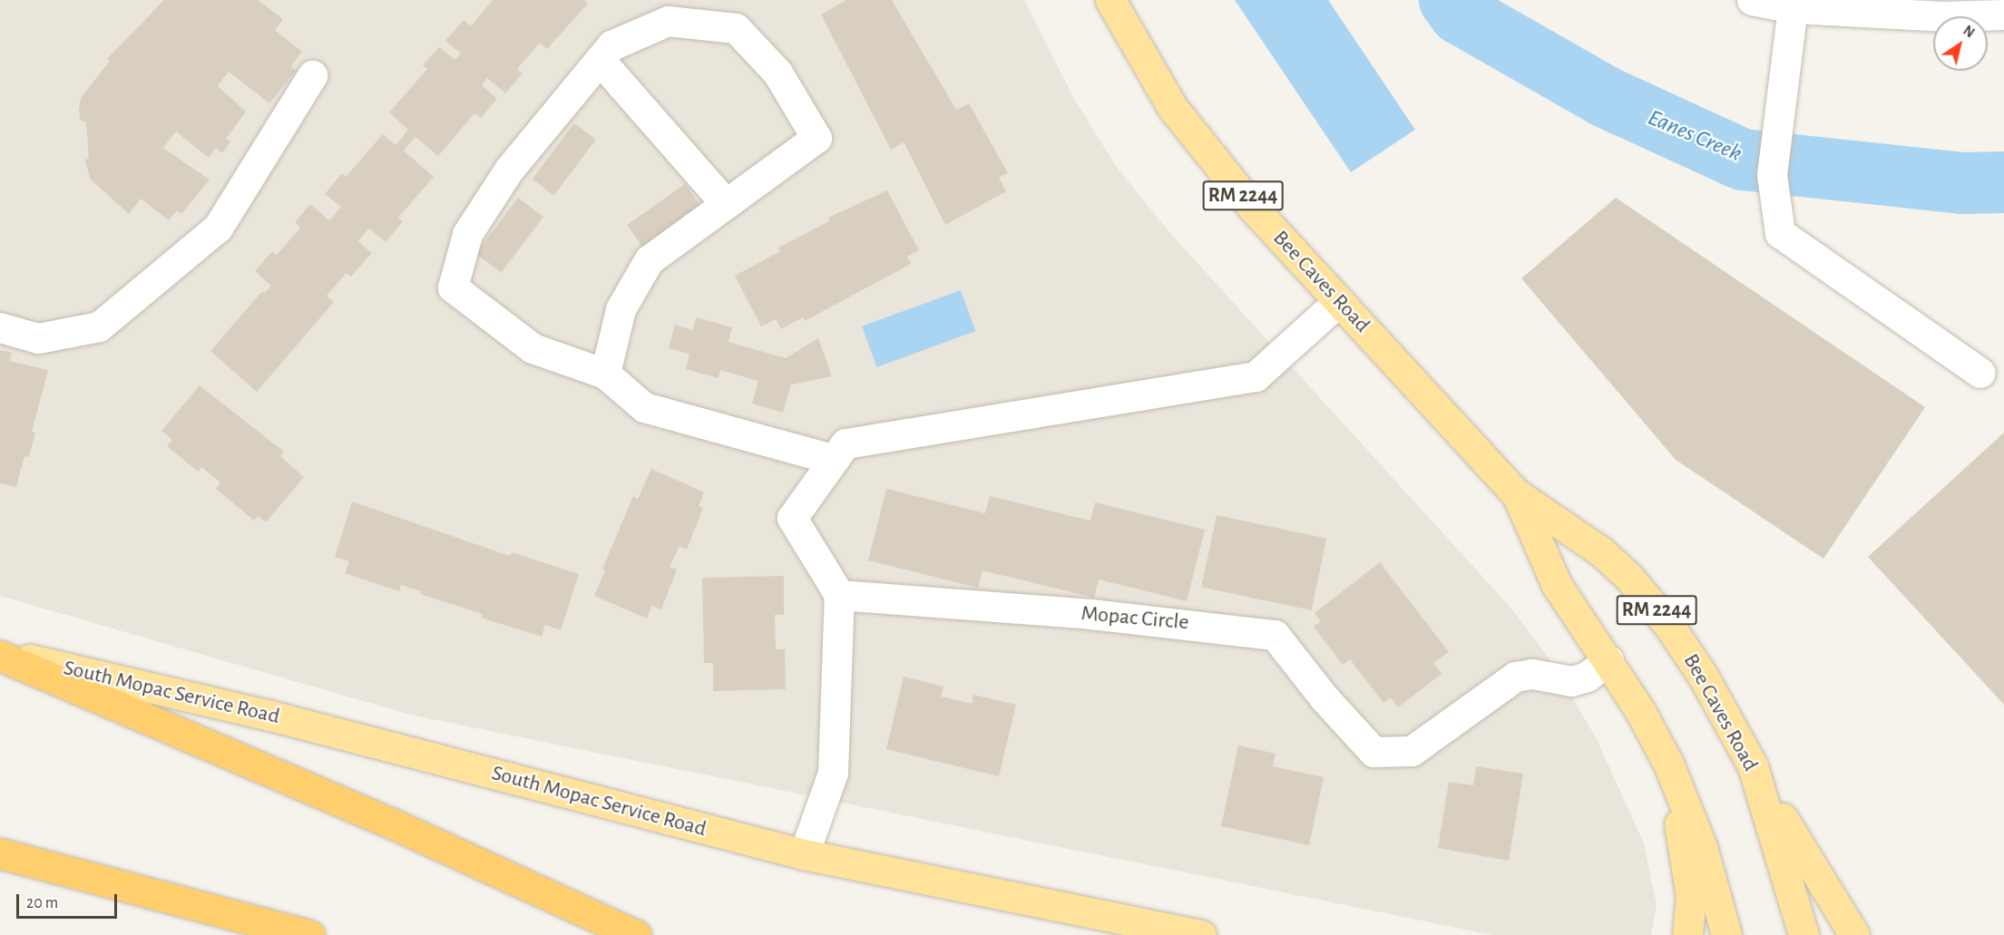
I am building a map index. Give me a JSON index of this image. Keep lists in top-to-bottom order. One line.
{"streets":{"main road":["RM 2244","Bee Caves Road","South Mopac Service Road"],"street":["Mopac Circle"]},"crossings":[["Bee Caves Road","Mopac Circle"]],"water":["Eanes Creek"],"scale_bar":"20 m","north":"top right"}
